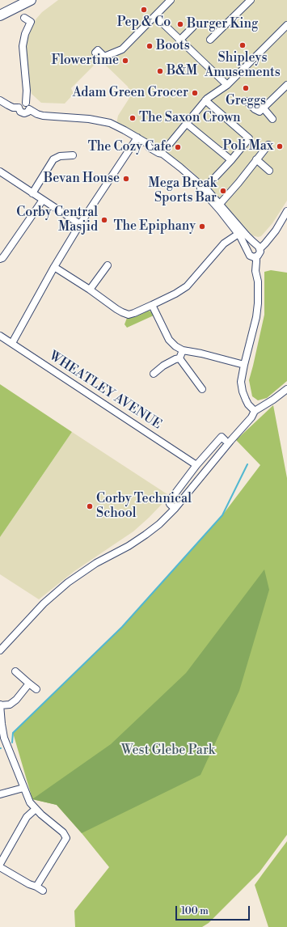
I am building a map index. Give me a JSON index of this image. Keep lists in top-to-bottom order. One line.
{"streets":{"street":["WHEATLEY AVENUE"]},"parks":["West Glebe Park"],"places":["Pep & Co","Burger King","Shipleys Amusements","Boots","Flowertime","B&M","Greggs","Adam Green Grocer","The Saxon Crown","Poli Max","The Cozy Cafe","Bevan House","Mega Break Sports Bar","Corby Central Masjid","The Epiphany","Corby Technical School"],"scale_bar":"100 m"}
